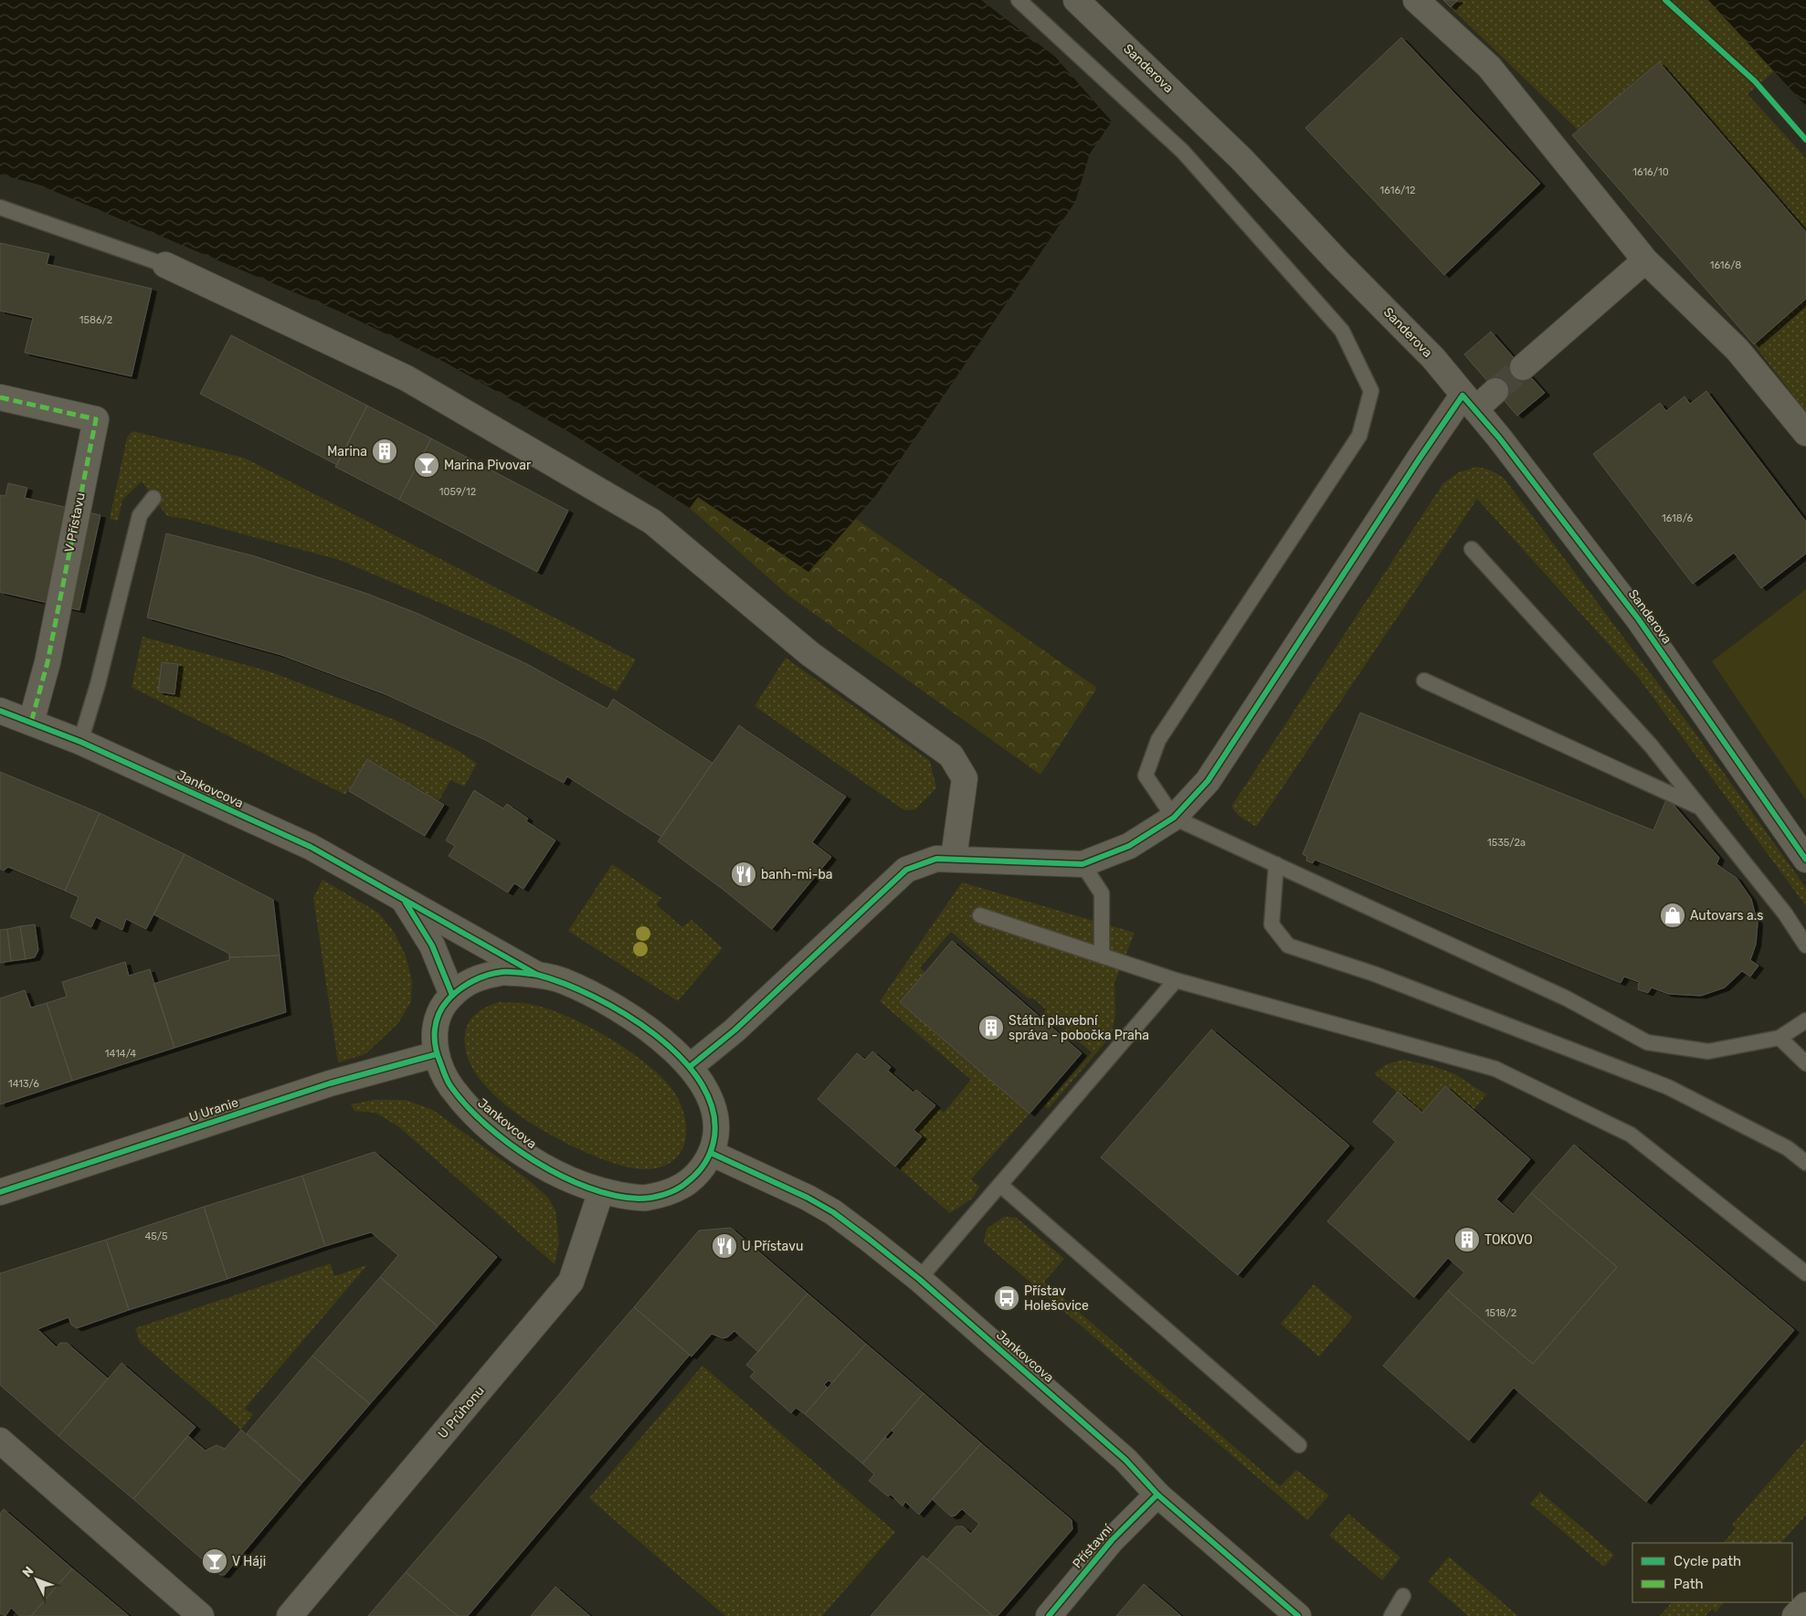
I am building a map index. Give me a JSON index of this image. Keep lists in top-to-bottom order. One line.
{"streets":{"main road":["Jankovcova","U Uranie"],"street":["Sanderova","V Přístavu","U Průhonu","Přístavní"]},"crossings":[["V Přístavu","Jankovcova"],["Jankovcova","U Uranie"],["Jankovcova","U Průhonu"],["Jankovcova","Přístavní"]],"places":{"building":["Marina","Státní plavební správa - pobočka Praha","TOKOVO"],"bar":["Marina Pivovar","V Háji"],"restaurant":["banh-mi-ba","U Přístavu"],"shop":["Autovars a.s"],"bus stop":["Přístav Holešovice"]},"house_numbers":["1616/10","1616/12","1616/8","1586/2","1059/12","1618/6","1535/2a","1414/4","1413/6","45/5","1518/2"],"legend":["Cycle path","Path"],"north":"top left"}
